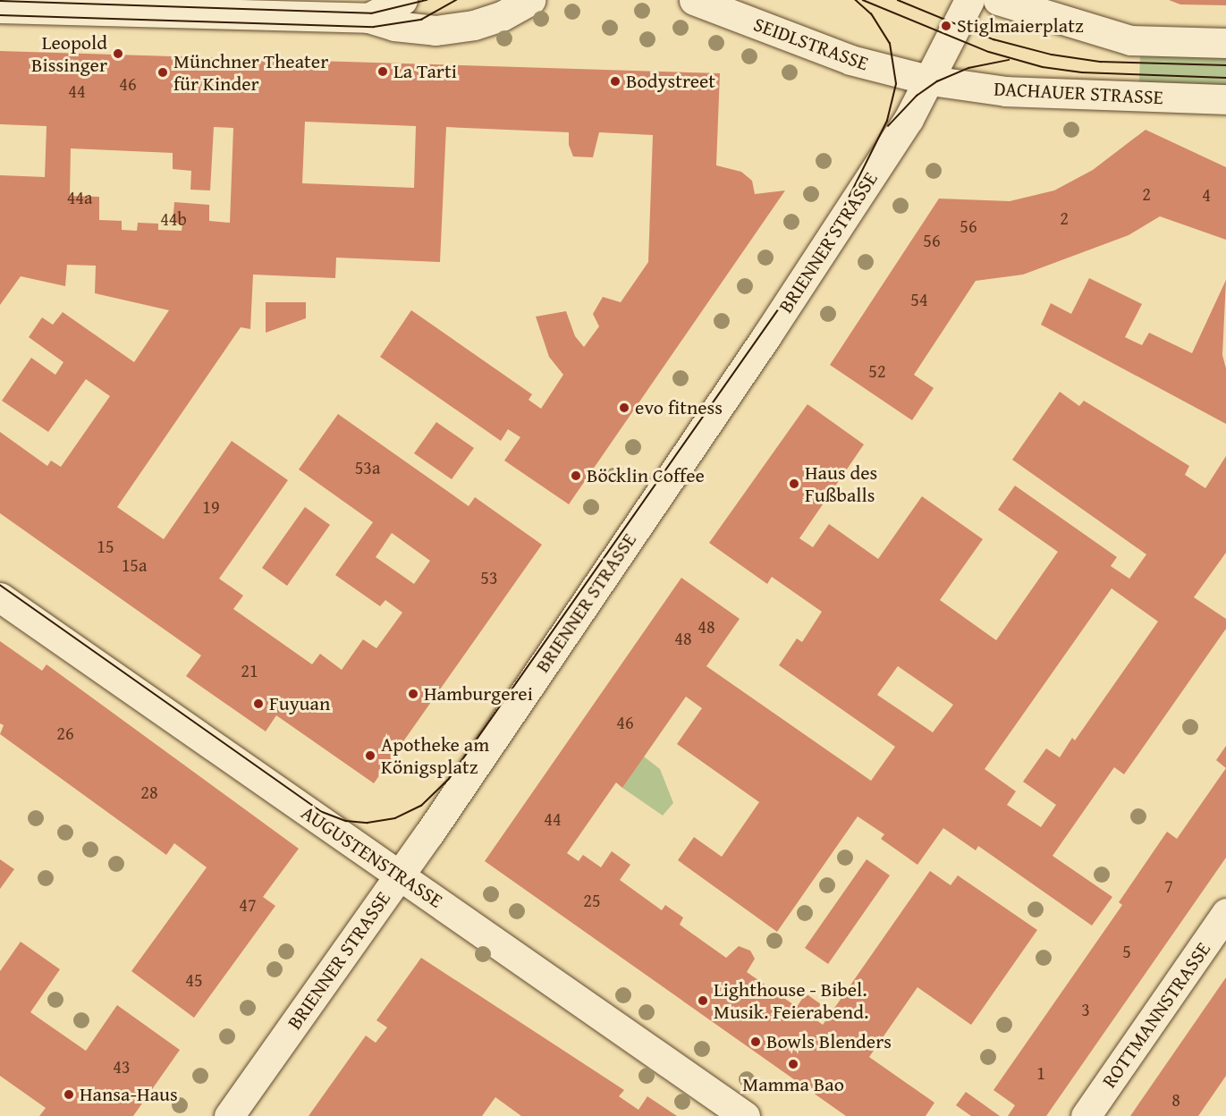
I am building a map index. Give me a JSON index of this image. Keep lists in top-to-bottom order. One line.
{"streets":{"main road":["SEIDLSTRASSE","DACHAUER STRASSE","BRIENNER STRASSE","AUGUSTENSTRASSE","ROTTMANNSTRASSE"]},"crossings":[["SEIDLSTRASSE","DACHAUER STRASSE"],["SEIDLSTRASSE","BRIENNER STRASSE"],["DACHAUER STRASSE","BRIENNER STRASSE"],["BRIENNER STRASSE","AUGUSTENSTRASSE"]],"places":["Stiglmaierplatz","Leopold Bissinger","La Tarti","Münchner Theater für Kinder","Bodystreet","evo fitness","Böcklin Coffee","Haus des Fußballs","Hamburgerei","Fuyuan","Apotheke am Königsplatz","Lighthouse - Bibel. Musik. Feierabend.","Bowls Blenders","Mamma Bao","Hansa-Haus"],"house_numbers":["46","44","2","4","44a","2","44b","56","56","54","52","53a","19","15","15a","53","48","48","21","46","26","28","44","7","25","47","5","45","3","43","1","8"]}
